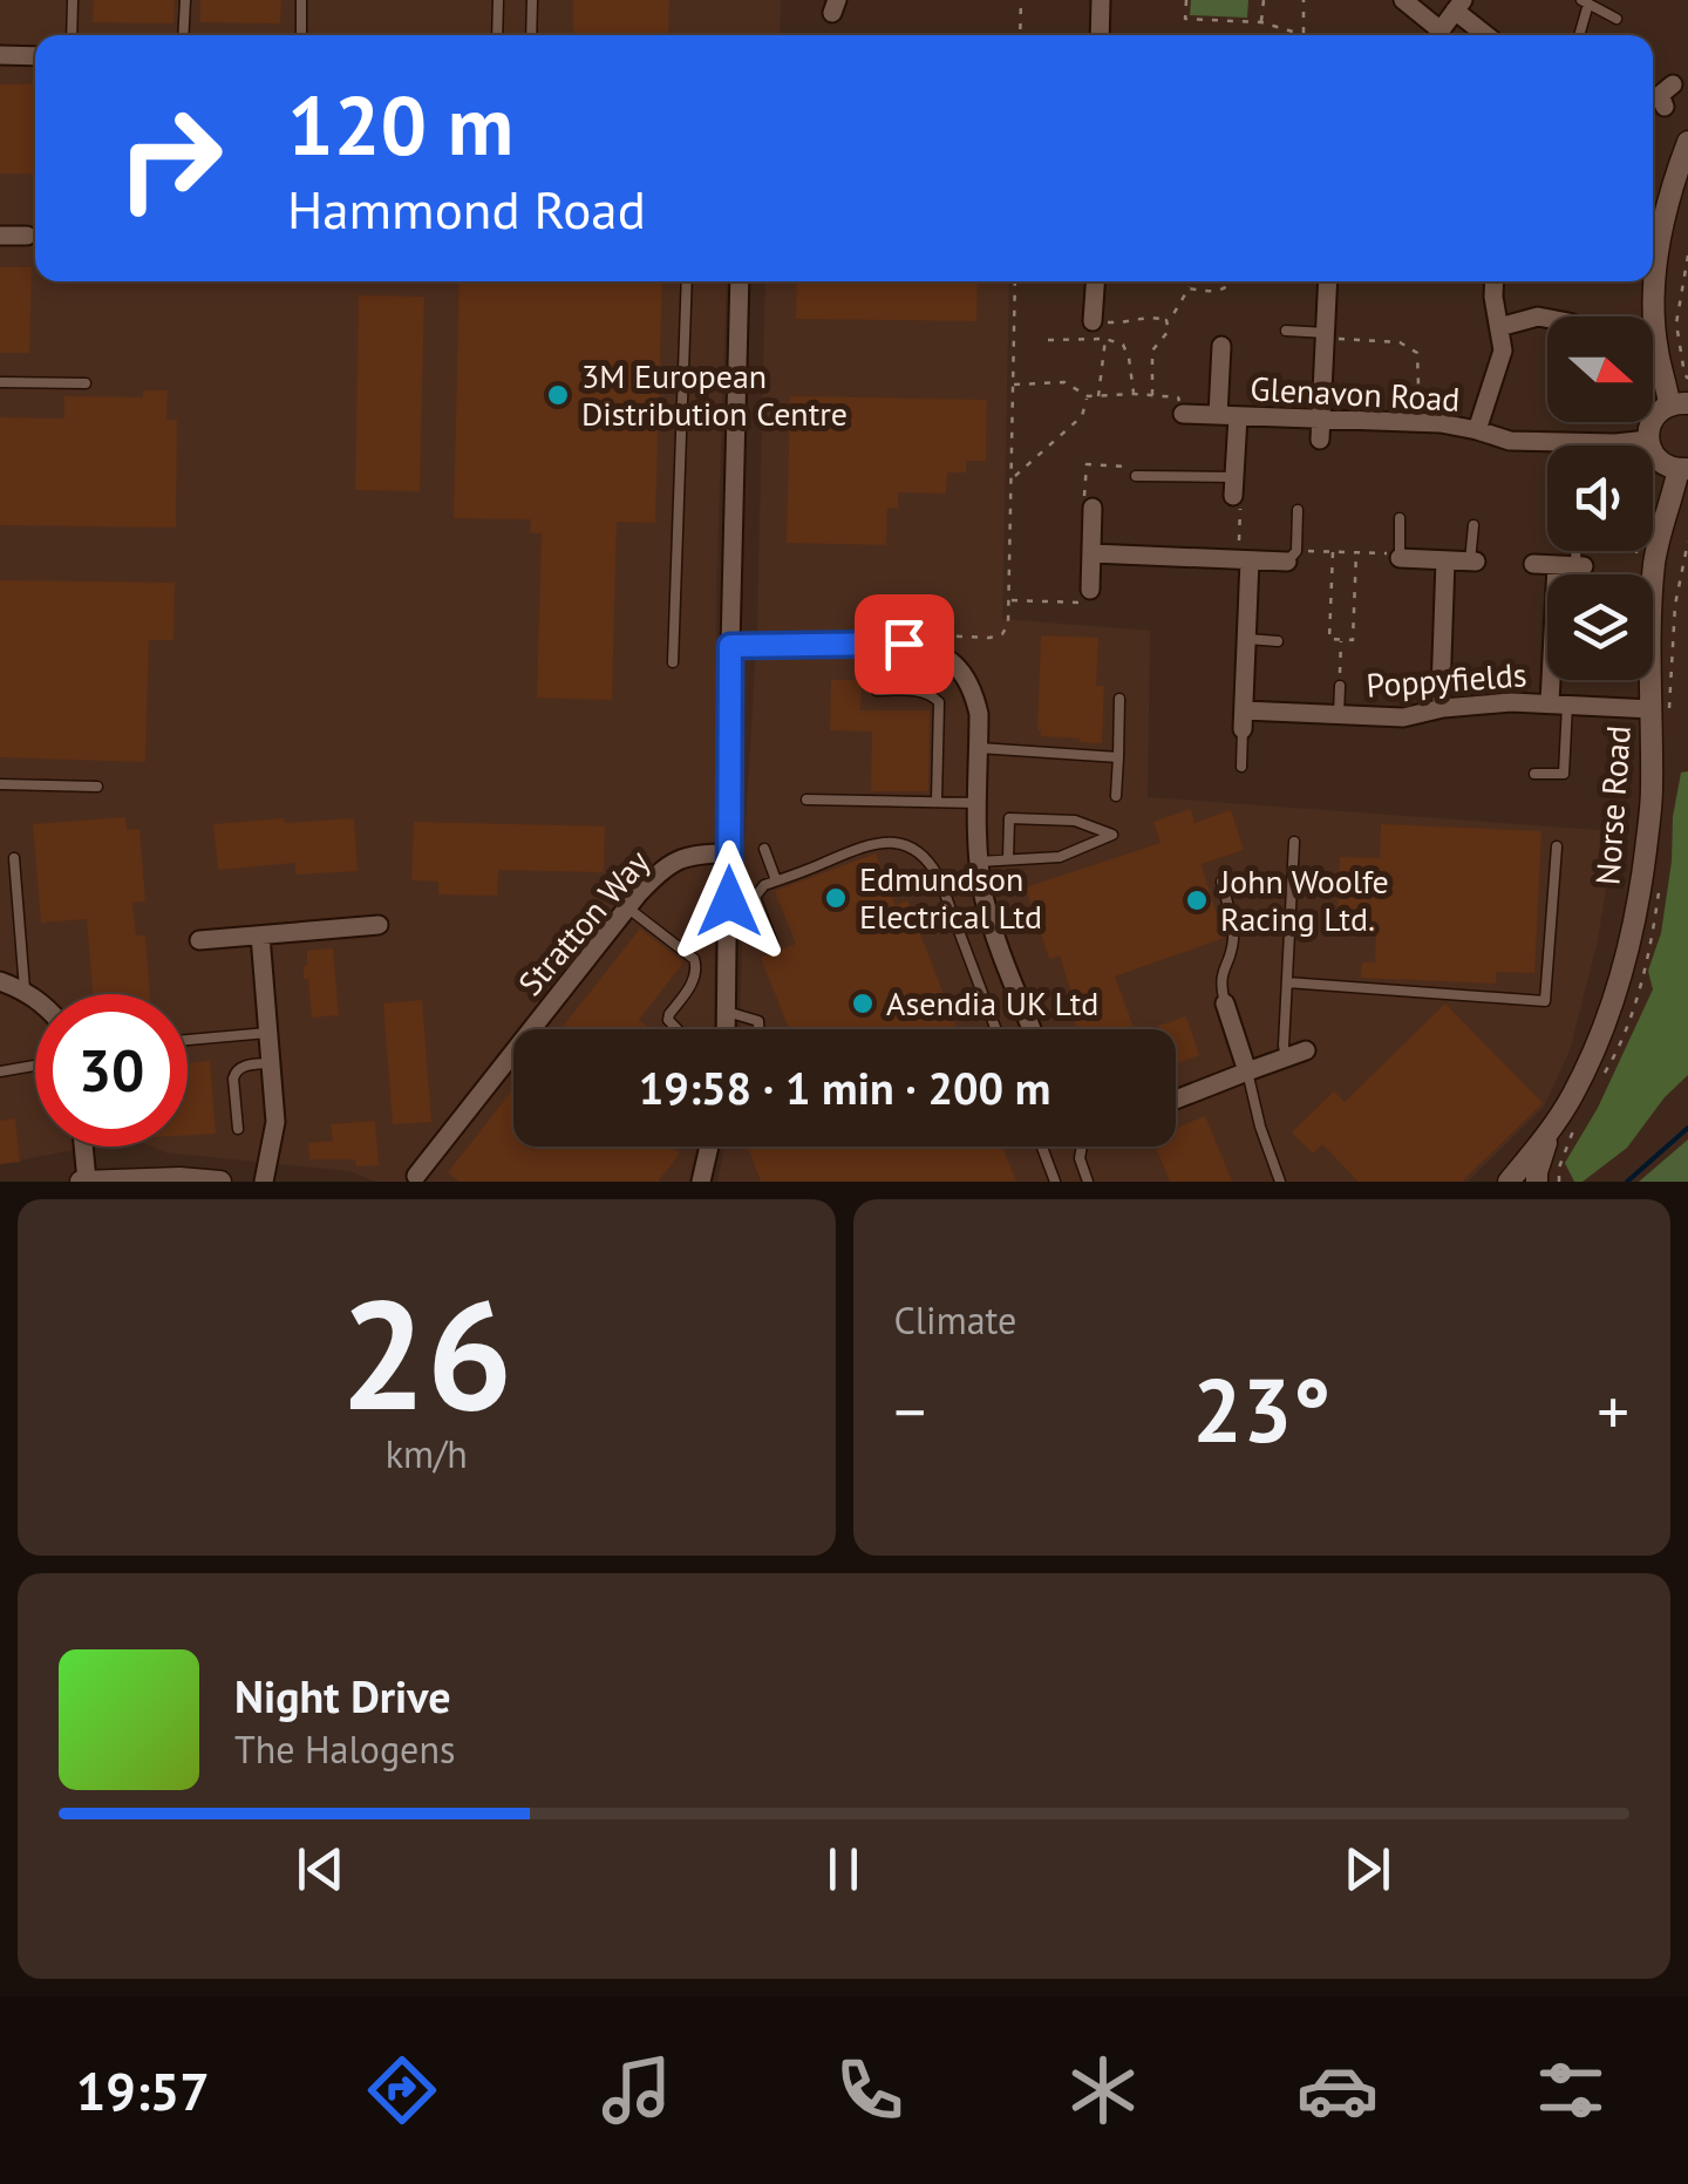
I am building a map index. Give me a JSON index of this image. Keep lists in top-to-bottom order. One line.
{"streets":{"street":["Glenavon Road","Poppyfields","Norse Road","Stratton Way"]},"crossings":[["Glenavon Road","Norse Road"],["Poppyfields","Norse Road"]],"places":["3M European Distribution Centre","Edmundson Electrical Ltd","John Woolfe Racing Ltd.","Asendia UK Ltd"],"north":"right","page":{"turn":["120 m","Hammond Road"],"limit":"30","trip":"19:58 · 1 min · 200 m","tile":[["26","km/h"],"Climate"],"heat":["−","23°","+"],"song":["Night Drive","The Halogens"],"tabs":"19:57"}}
